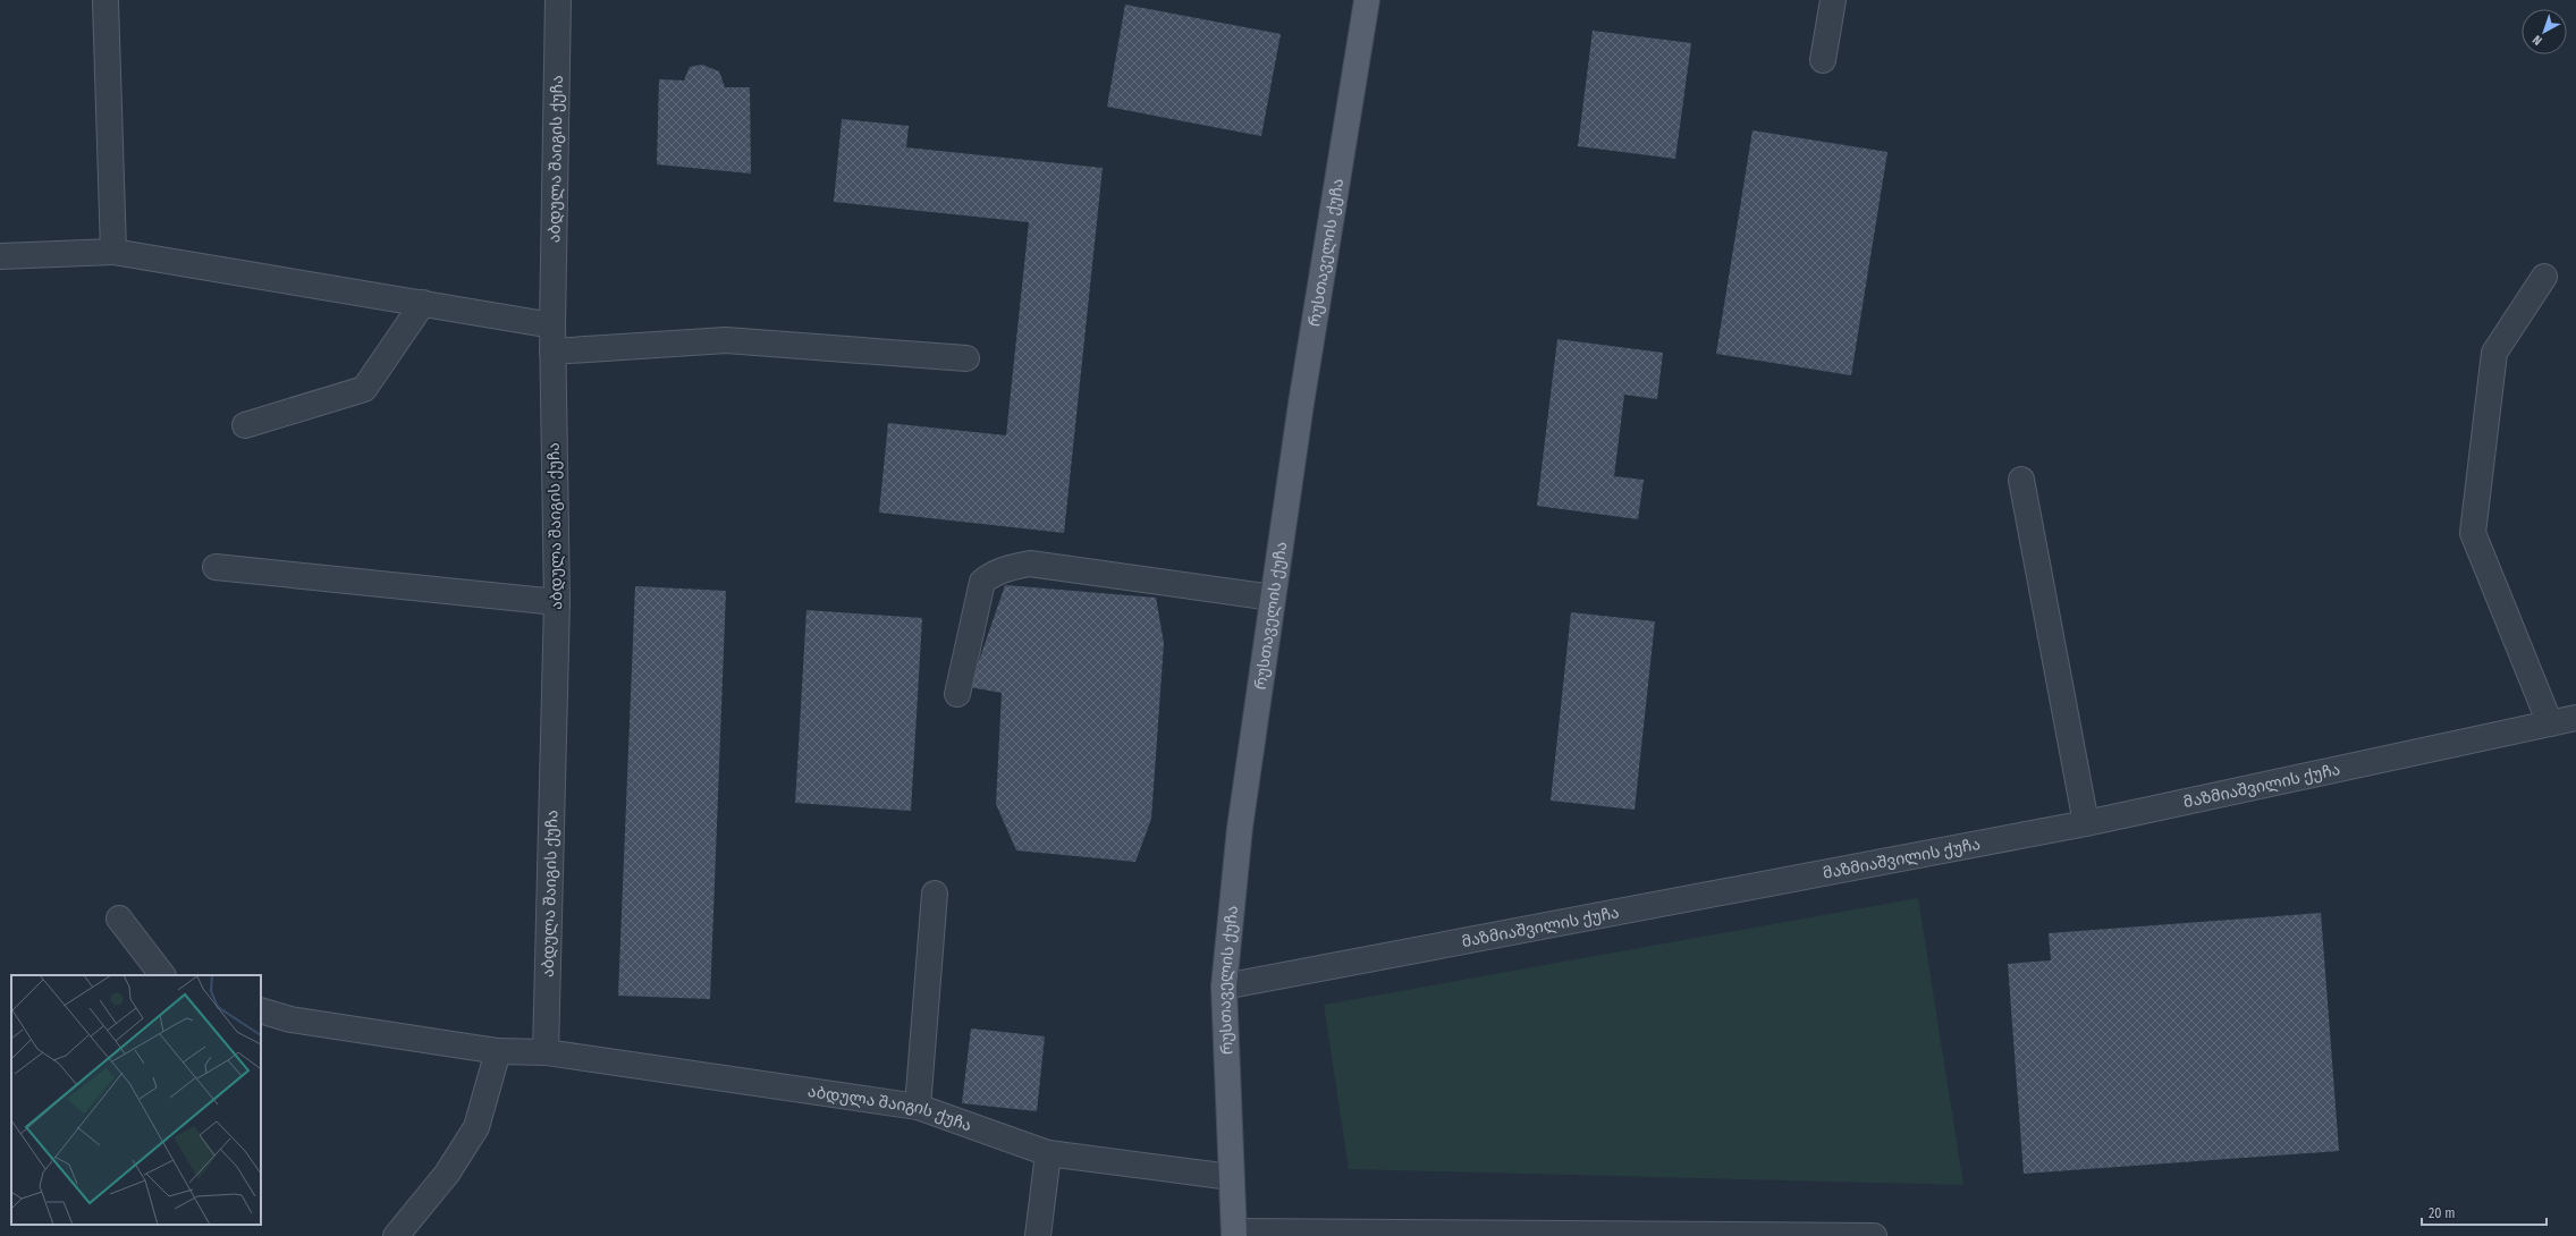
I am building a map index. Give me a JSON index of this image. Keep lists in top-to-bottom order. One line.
{"streets":{"main road":["რუსთაველის ქუჩა"],"street":["აბდულა შაიგის ქუჩა","მაზმიაშვილის ქუჩა"]},"crossings":[["აბდულა შაიგის ქუჩა","რუსთაველის ქუჩა"],["რუსთაველის ქუჩა","მაზმიაშვილის ქუჩა"]],"scale_bar":"20 m","north":"bottom left"}
